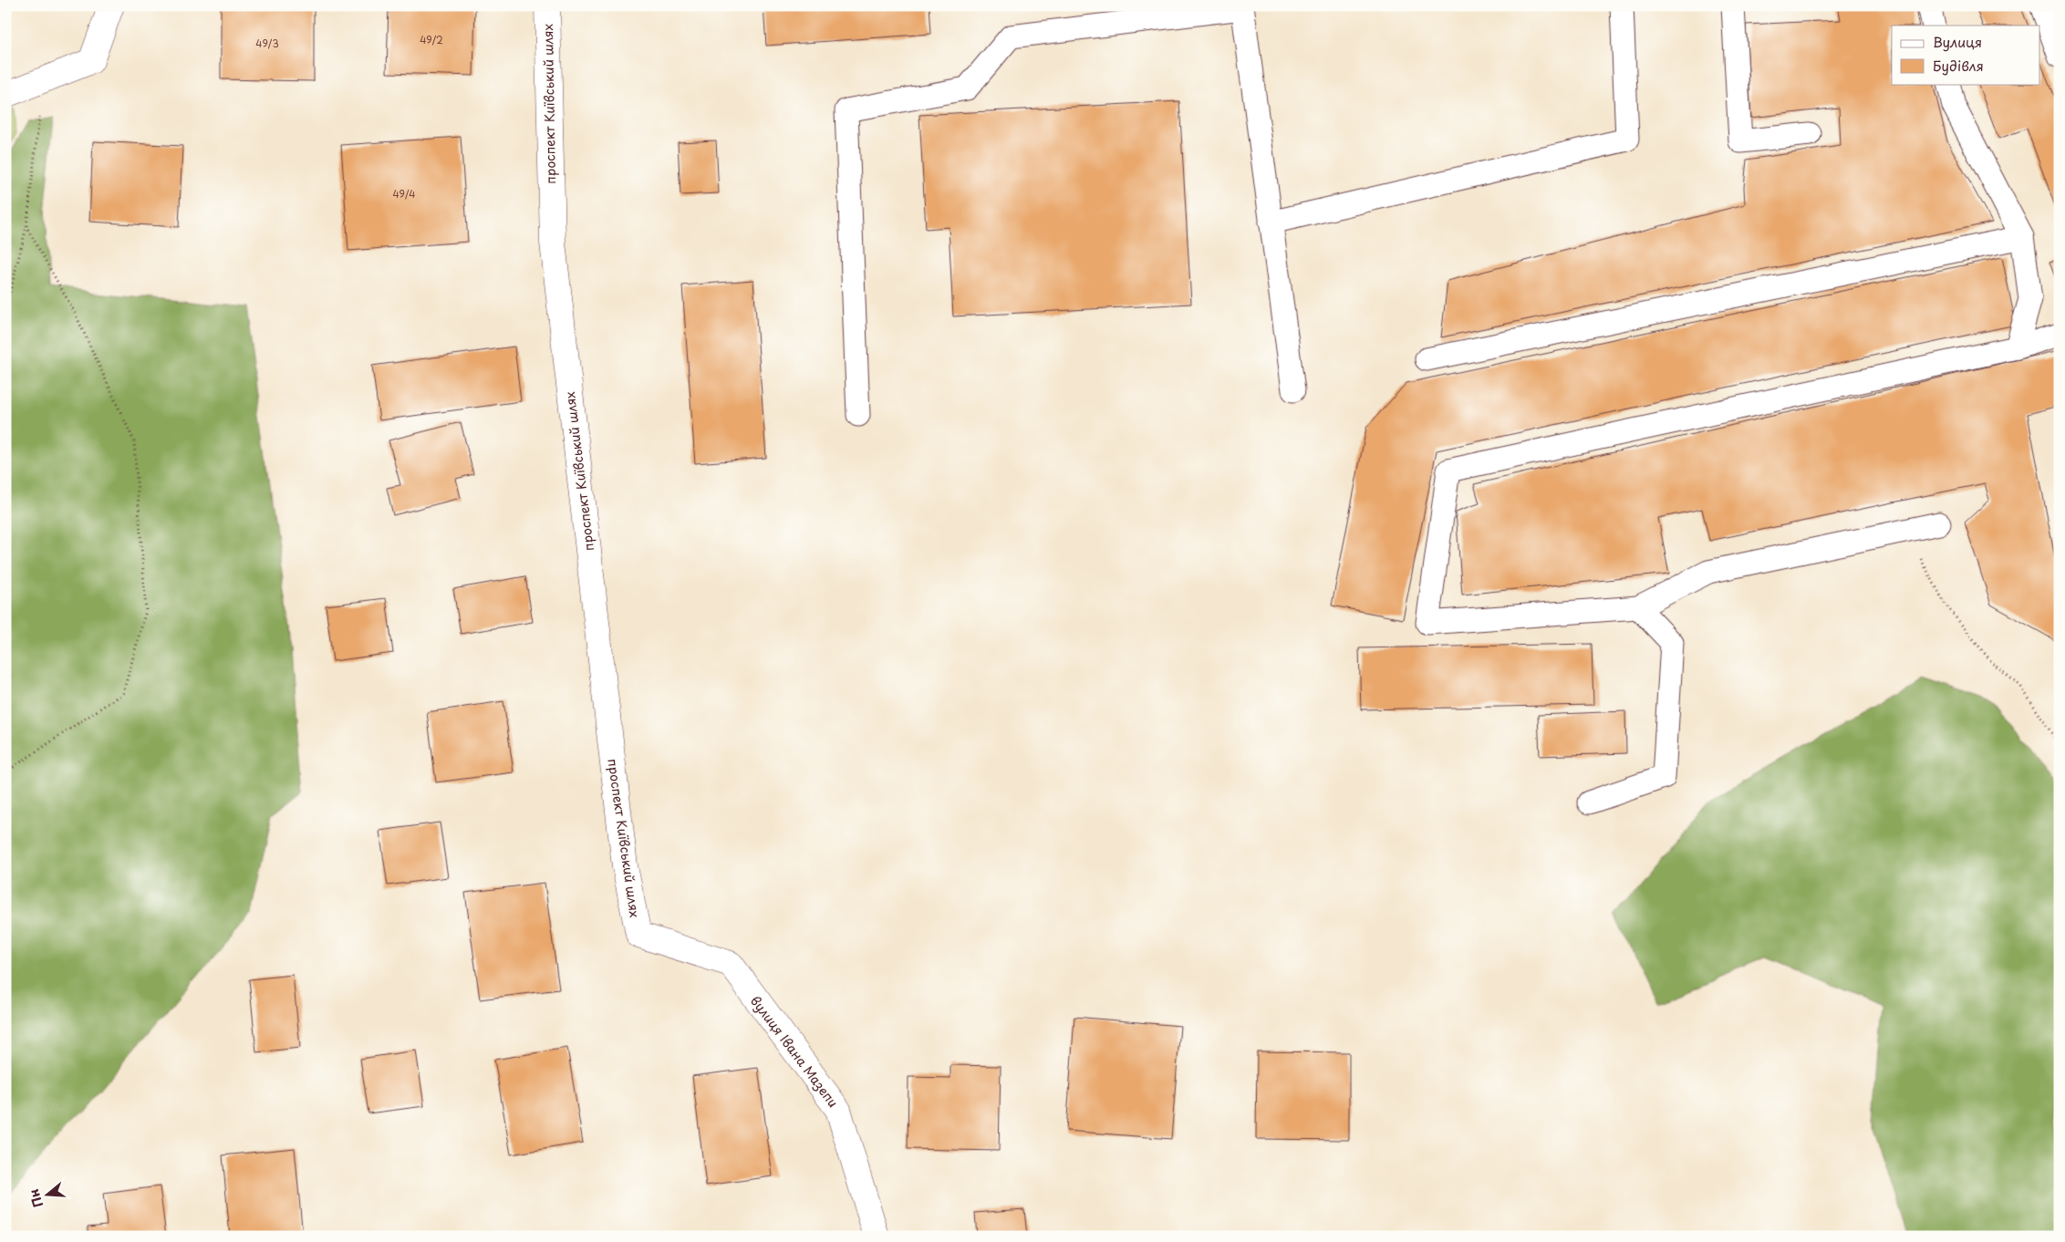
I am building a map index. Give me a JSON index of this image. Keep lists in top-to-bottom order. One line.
{"streets":{"street":["проспект Київський шлях","вулиця Івана Мазепи"]},"crossings":[["проспект Київський шлях","вулиця Івана Мазепи"]],"house_numbers":["49/2","49/3","49/4"],"legend":["Вулиця","Будівля"],"north":"left"}
